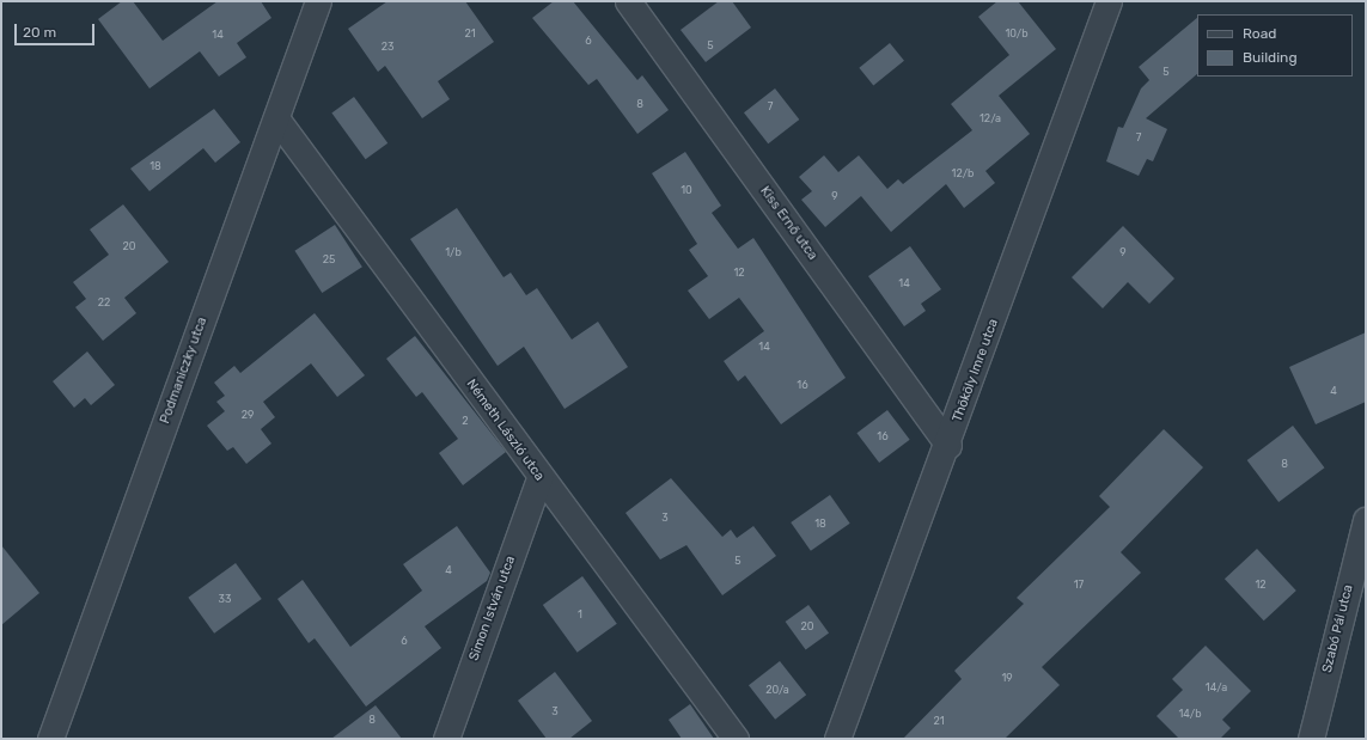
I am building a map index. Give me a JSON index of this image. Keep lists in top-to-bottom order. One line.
{"streets":{"street":["Kiss Ernő utca","Podmaniczky utca","Thököly Imre utca","Németh László utca","Simon István utca","Szabó Pál utca"]},"crossings":[["Kiss Ernő utca","Thököly Imre utca"],["Podmaniczky utca","Németh László utca"],["Németh László utca","Simon István utca"]],"house_numbers":["21","10/b","14","6","5","23","5","8","7","12/a","7","18","12/b","10","9","20","1/b","9","25","12","14","22","14","16","4","29","2","16","8","3","18","5","4","17","12","33","1","20","6","19","14/a","20/a","3","14/b","8","21"],"legend":["Road","Building"],"scale_bar":"20 m"}
